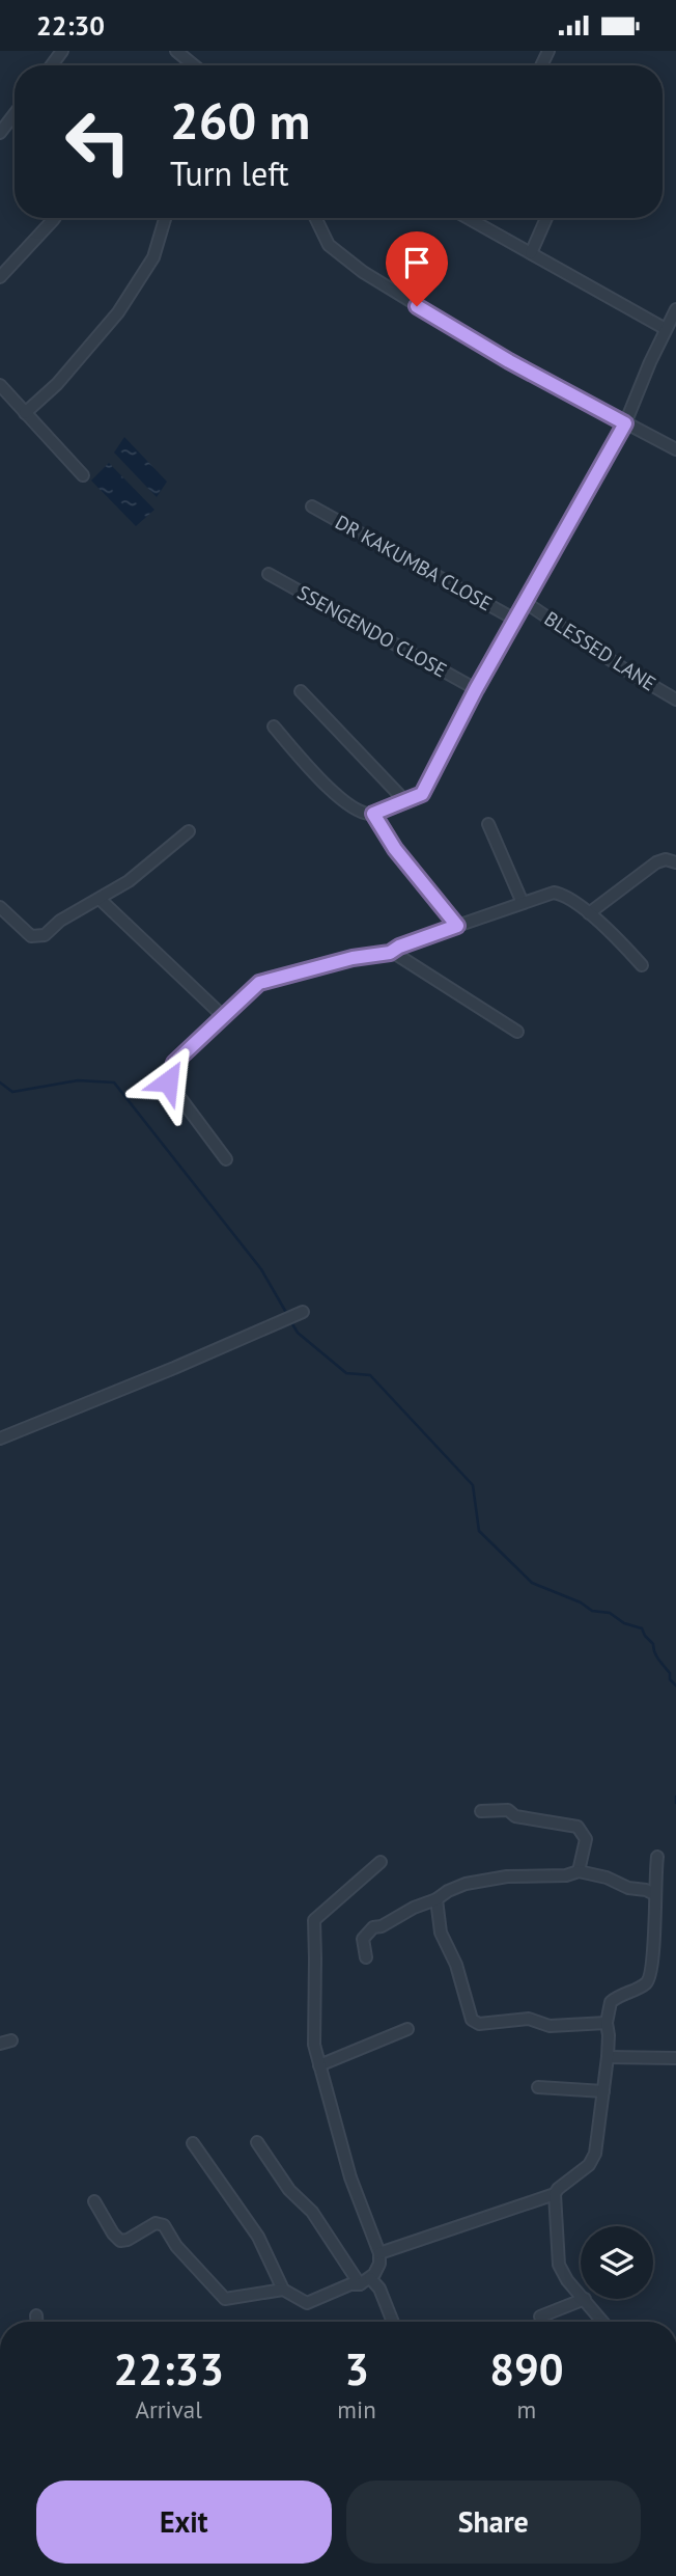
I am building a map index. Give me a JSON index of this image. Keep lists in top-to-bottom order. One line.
{"streets":{"street":["DR KAKUMBA CLOSE","SSENGENDO CLOSE","BLESSED LANE"]},"page":{"status":"22:30","turn":["260 m","Turn left"],"eta":["22:33","Arrival","3","min","890","m"],"buttons":["Exit","Share"]}}
